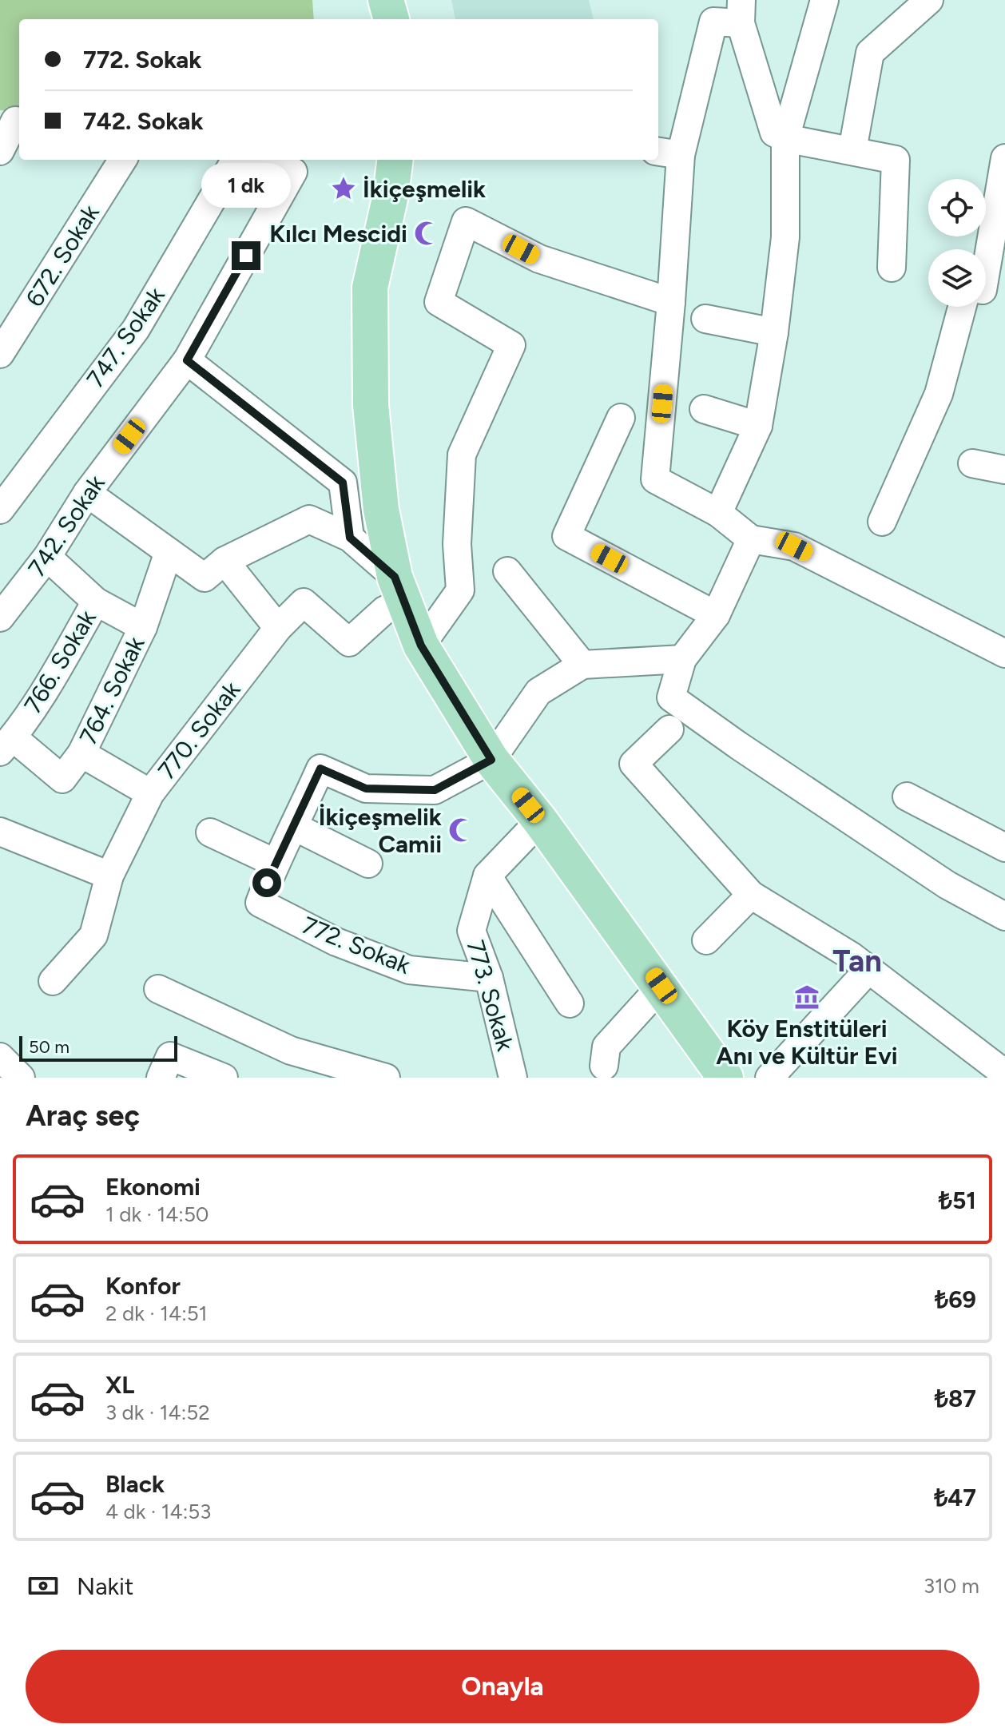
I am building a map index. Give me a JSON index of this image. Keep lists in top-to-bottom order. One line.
{"streets":{"street":["672. Sokak","747. Sokak","742. Sokak","766. Sokak","764. Sokak","770. Sokak","772. Sokak","773. Sokak"]},"crossings":[["764. Sokak","770. Sokak"],["772. Sokak","773. Sokak"]],"districts":["Tan"],"places":{"place":["İkiçeşmelik"],"mosque":["Kılcı Mescidi","İkiçeşmelik Camii"],"museum":["Köy Enstitüleri Anı ve Kültür Evi"]},"scale_bar":"50 m","page":{"banner":["772. Sokak","742. Sokak"],"bubble":"1 dk","scale":"50 m","heading":"Araç seç","list":[{"name":"Ekonomi","note":"1 dk · 14:50","value":"₺51"},{"name":"Konfor","note":"2 dk · 14:51","value":"₺69"},{"name":"XL","note":"3 dk · 14:52","value":"₺87"},{"name":"Black","note":"4 dk · 14:53","value":"₺47"}],"pay":["Nakit","310 m"],"buttons":"Onayla"}}
